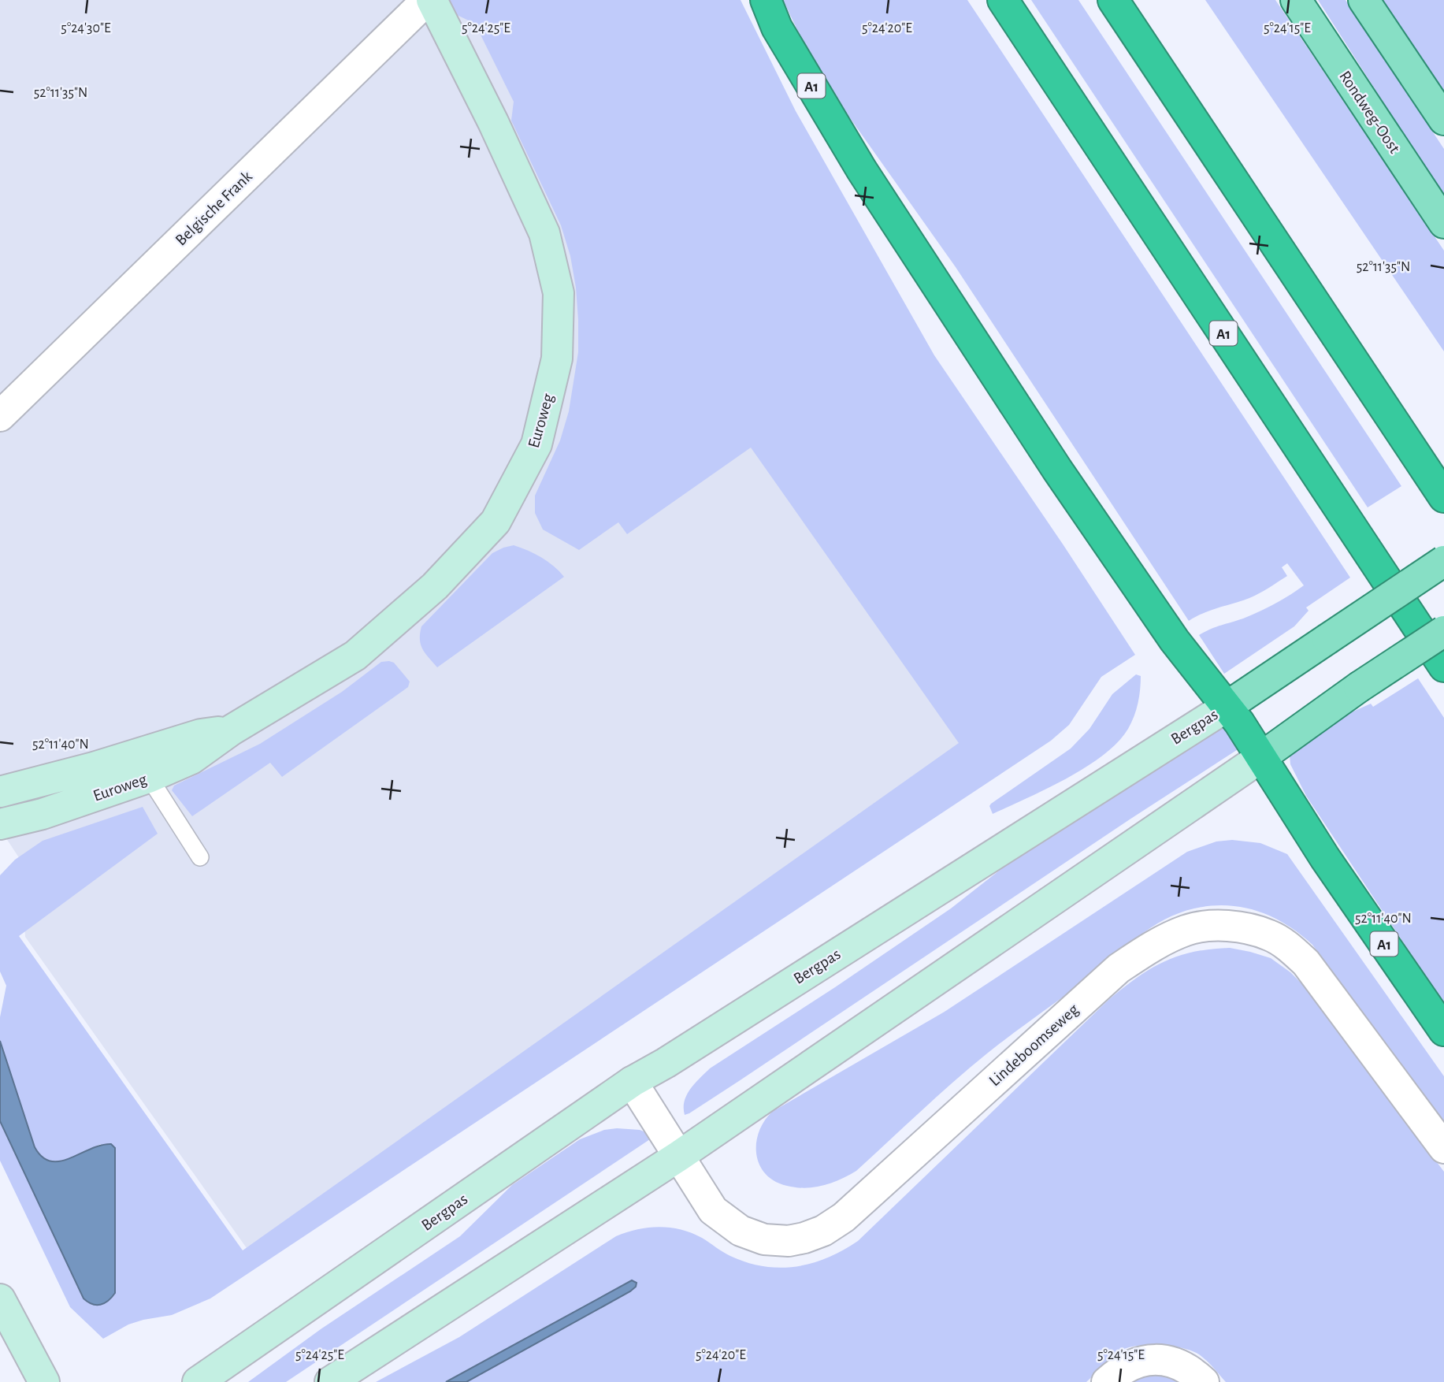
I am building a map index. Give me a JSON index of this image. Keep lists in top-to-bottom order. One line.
{"streets":{"highway":["A1"],"main road":["Rondweg-Oost","Euroweg","Bergpas"],"street":["Belgische Frank","Lindeboomseweg"]},"crossings":[["A1","Bergpas"],["Belgische Frank","Euroweg"],["Bergpas","Lindeboomseweg"]],"coordinates":["5°24'30\"E","5°24'25\"E","5°24'20\"E","5°24'15\"E","52°11'35\"N","52°11'40\"N"]}
